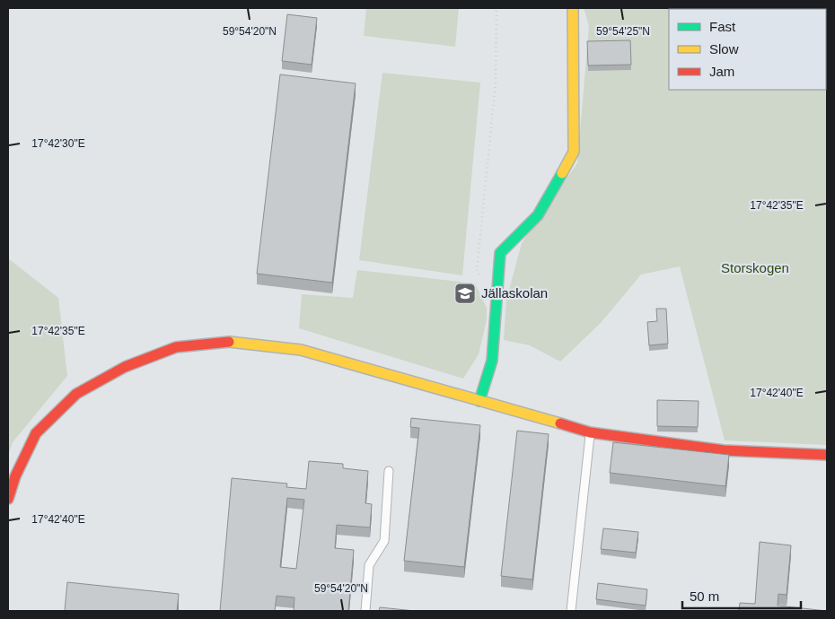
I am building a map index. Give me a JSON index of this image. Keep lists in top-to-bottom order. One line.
{"parks":["Storskogen"],"places":{"school or university":["Jällaskolan"]},"legend":["Fast","Slow","Jam"],"scale_bar":"50 m","coordinates":["59°54'20\"N","59°54'25\"N","17°42'30\"E","17°42'35\"E","17°42'40\"E"]}
